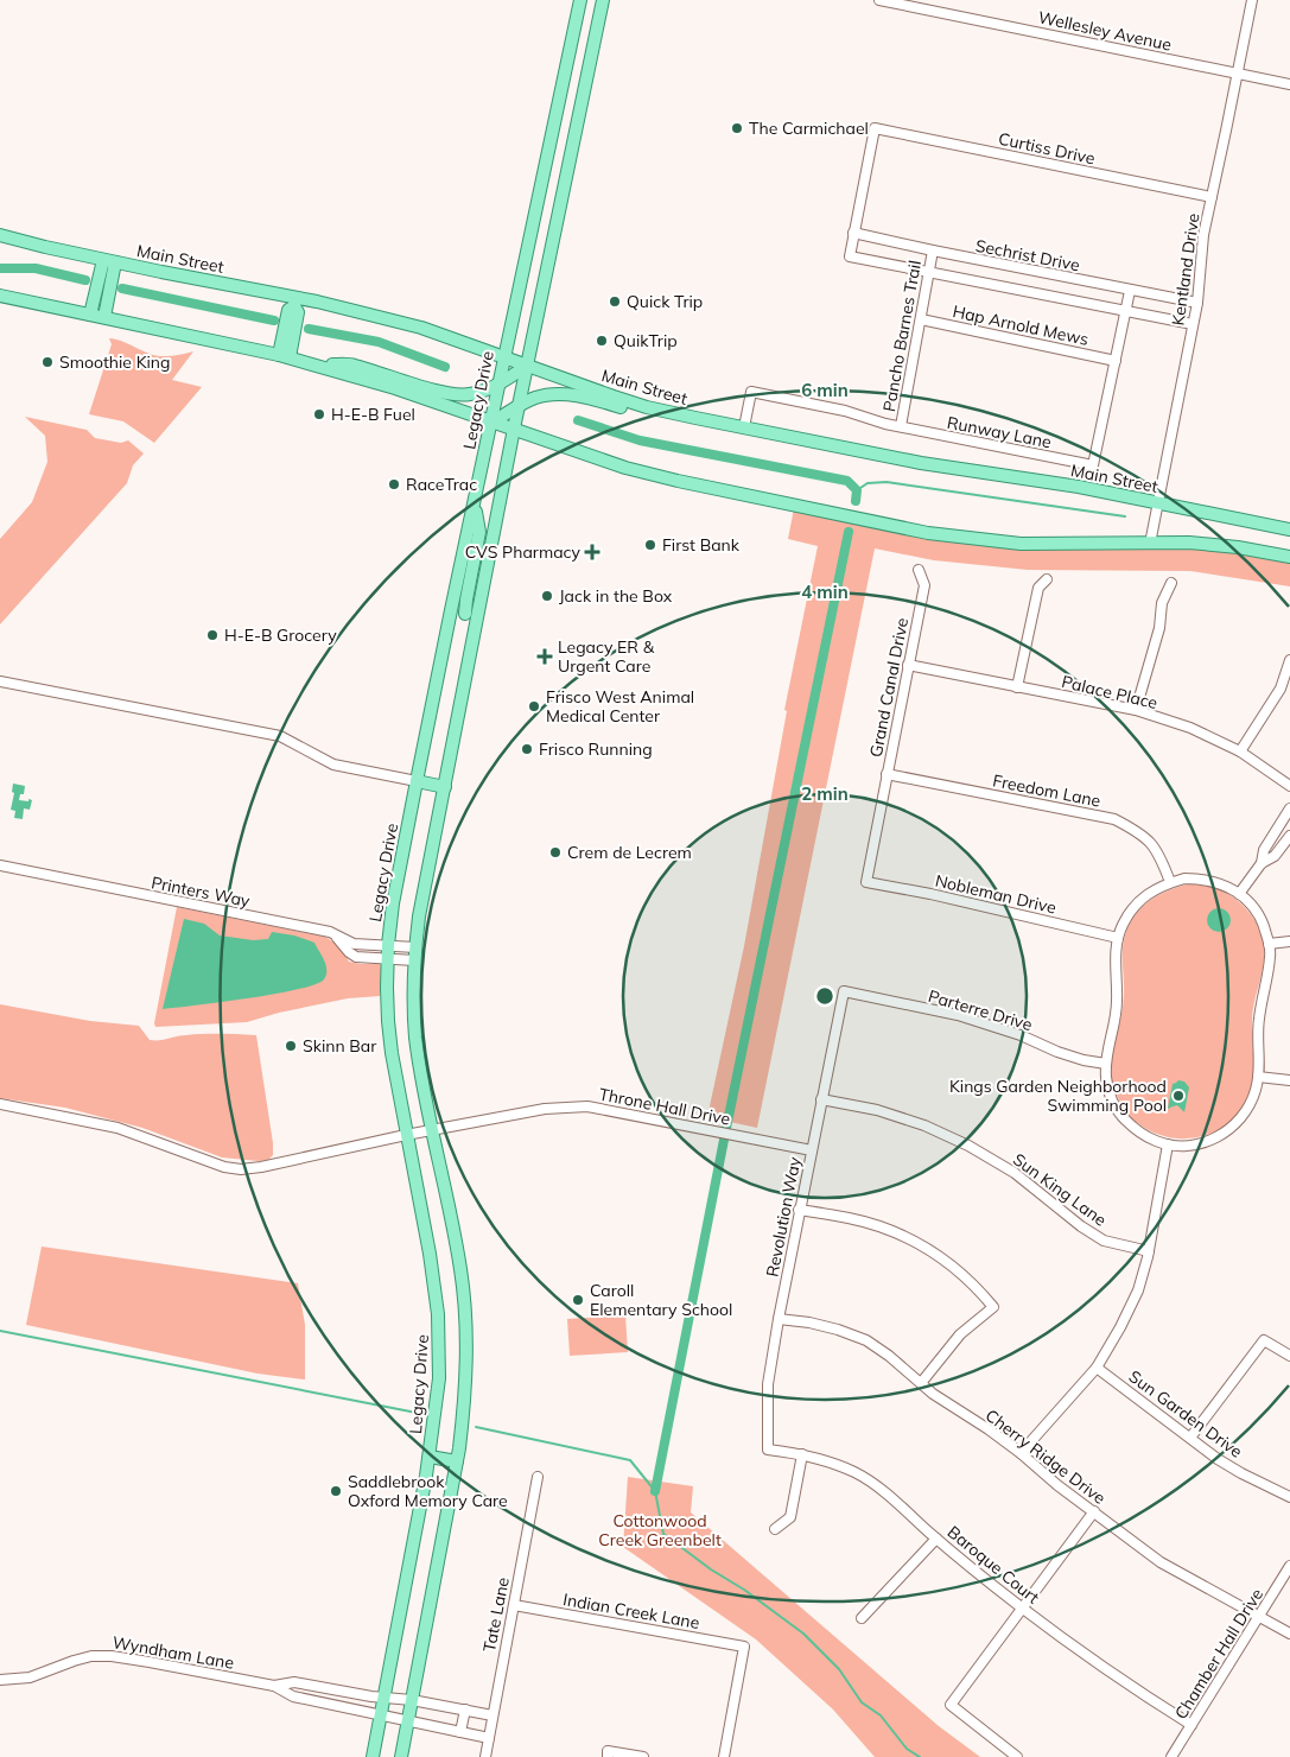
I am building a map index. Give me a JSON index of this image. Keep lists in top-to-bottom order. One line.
{"streets":{"main road":["Main Street","Legacy Drive"],"street":["Wellesley Avenue","Curtiss Drive","Sechrist Drive","Kentland Drive","Hap Arnold Mews","Pancho Barnes Trail","Runway Lane","Grand Canal Drive","Palace Place","Freedom Lane","Printers Way","Nobleman Drive","Parterre Drive","Throne Hall Drive","Sun King Lane","Revolution Way","Sun Garden Drive","Cherry Ridge Drive","Baroque Court","Indian Creek Lane","Tate Lane","Wyndham Lane","Chamber Hall Drive"]},"crossings":[["Wellesley Avenue","Kentland Drive"],["Curtiss Drive","Sechrist Drive"],["Curtiss Drive","Kentland Drive"],["Sechrist Drive","Kentland Drive"],["Sechrist Drive","Pancho Barnes Trail"],["Main Street","Kentland Drive"],["Main Street","Legacy Drive"],["Main Street","Runway Lane"],["Hap Arnold Mews","Pancho Barnes Trail"],["Hap Arnold Mews","Runway Lane"],["Pancho Barnes Trail","Runway Lane"],["Legacy Drive","Printers Way"],["Legacy Drive","Throne Hall Drive"],["Legacy Drive","Wyndham Lane"],["Grand Canal Drive","Palace Place"],["Grand Canal Drive","Freedom Lane"],["Grand Canal Drive","Nobleman Drive"],["Parterre Drive","Revolution Way"],["Throne Hall Drive","Revolution Way"],["Sun King Lane","Revolution Way"],["Revolution Way","Cherry Ridge Drive"],["Revolution Way","Baroque Court"],["Cherry Ridge Drive","Chamber Hall Drive"],["Baroque Court","Chamber Hall Drive"],["Indian Creek Lane","Tate Lane"],["Tate Lane","Wyndham Lane"]],"parks":["Cottonwood Creek Greenbelt"],"places":{"other":["The Carmichael","Quick Trip","QuikTrip","Smoothie King","H-E-B Fuel","RaceTrac","First Bank","Jack in the Box","H-E-B Grocery","Frisco West Animal Medical Center","Frisco Running","Crem de Lecrem","Skinn Bar","Kings Garden Neighborhood Swimming Pool","Caroll Elementary School","Saddlebrook Oxford Memory Care"],"health":["CVS Pharmacy","Legacy ER & Urgent Care"]},"rings":["6 min","4 min","2 min"]}
